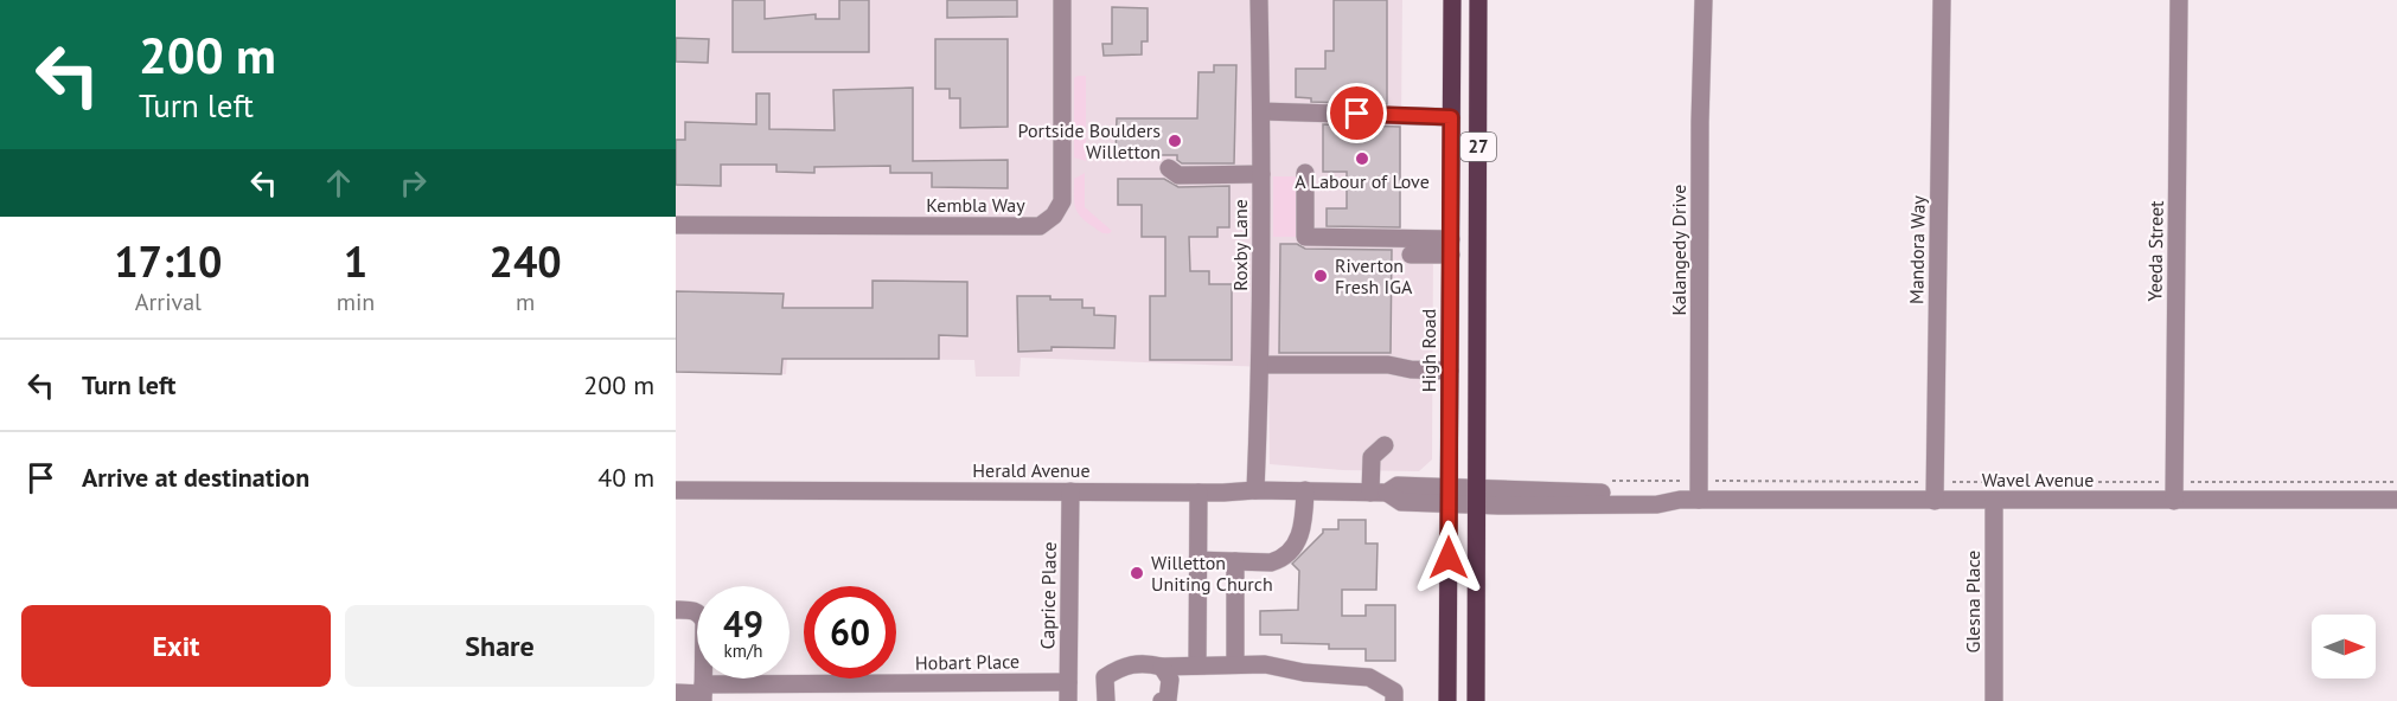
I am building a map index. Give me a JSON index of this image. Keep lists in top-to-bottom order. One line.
{"streets":{"main road":["27","High Road"],"street":["Kembla Way","Roxby Lane","Kalangedy Drive","Mandora Way","Yeeda Street","Herald Avenue","Wavel Avenue","Caprice Place","Glesna Place","Hobart Place"]},"crossings":[["27","Herald Avenue"],["27","Wavel Avenue"],["Roxby Lane","Herald Avenue"],["Kalangedy Drive","Wavel Avenue"],["Mandora Way","Wavel Avenue"],["Yeeda Street","Wavel Avenue"],["High Road","Herald Avenue"],["Herald Avenue","Wavel Avenue"],["Herald Avenue","Caprice Place"],["Wavel Avenue","Glesna Place"],["Caprice Place","Hobart Place"]],"places":["Portside Boulders Willetton","A Labour of Love","Riverton Fresh IGA","Willetton Uniting Church"],"north":"right","page":{"turn":["200 m","Turn left"],"eta":["17:10","Arrival","1","min","240","m"],"list":[{"name":"Turn left","value":"200 m"},{"name":"Arrive at destination","value":"40 m"}],"speed":"49 km/h","limit":"60","buttons":["Exit","Share"]}}
